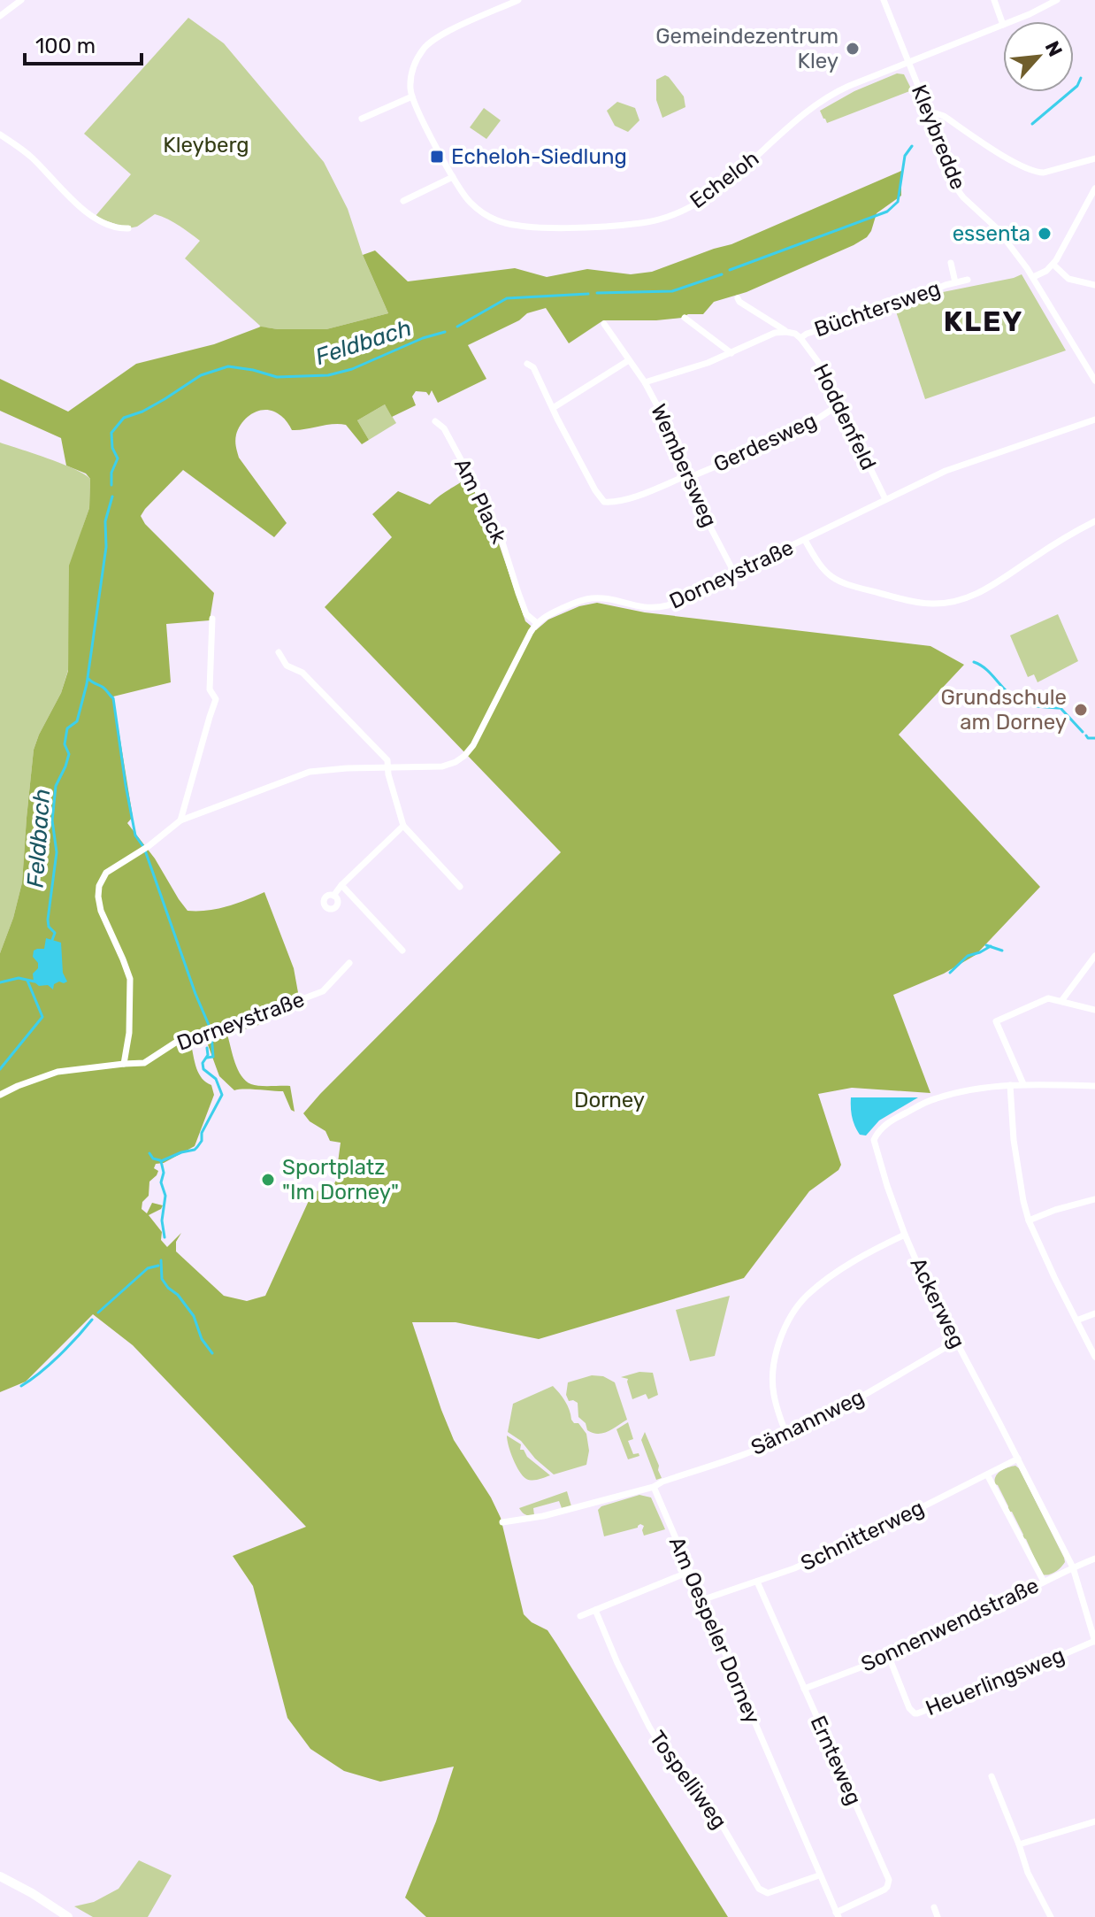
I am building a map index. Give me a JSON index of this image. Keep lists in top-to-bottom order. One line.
{"streets":{"street":["Kleybredde","Echeloh","Büchtersweg","Hoddenfeld","Gerdesweg","Wembersweg","Am Plack","Dorneystraße","Ackerweg","Sämannweg","Schnitterweg","Sonnenwendstraße","Am Oespeler Dorney","Heuerlingsweg","Ernteweg","Tospelliweg"]},"crossings":[["Kleybredde","Echeloh"],["Büchtersweg","Hoddenfeld"],["Hoddenfeld","Gerdesweg"],["Hoddenfeld","Dorneystraße"],["Gerdesweg","Wembersweg"],["Wembersweg","Dorneystraße"],["Am Plack","Dorneystraße"],["Ackerweg","Sämannweg"],["Ackerweg","Schnitterweg"],["Ackerweg","Sonnenwendstraße"],["Ackerweg","Heuerlingsweg"],["Sämannweg","Am Oespeler Dorney"],["Schnitterweg","Am Oespeler Dorney"],["Schnitterweg","Ernteweg"],["Sonnenwendstraße","Heuerlingsweg"],["Sonnenwendstraße","Ernteweg"],["Am Oespeler Dorney","Ernteweg"],["Am Oespeler Dorney","Tospelliweg"]],"districts":["KLEY"],"water":["Feldbach"],"parks":["Kleyberg","Dorney"],"places":{"other":["Gemeindezentrum Kley","essenta","Grundschule am Dorney","Sportplatz \"Im Dorney\""],"transit":["Echeloh-Siedlung"]},"scale_bar":"100 m","north":"top right"}
